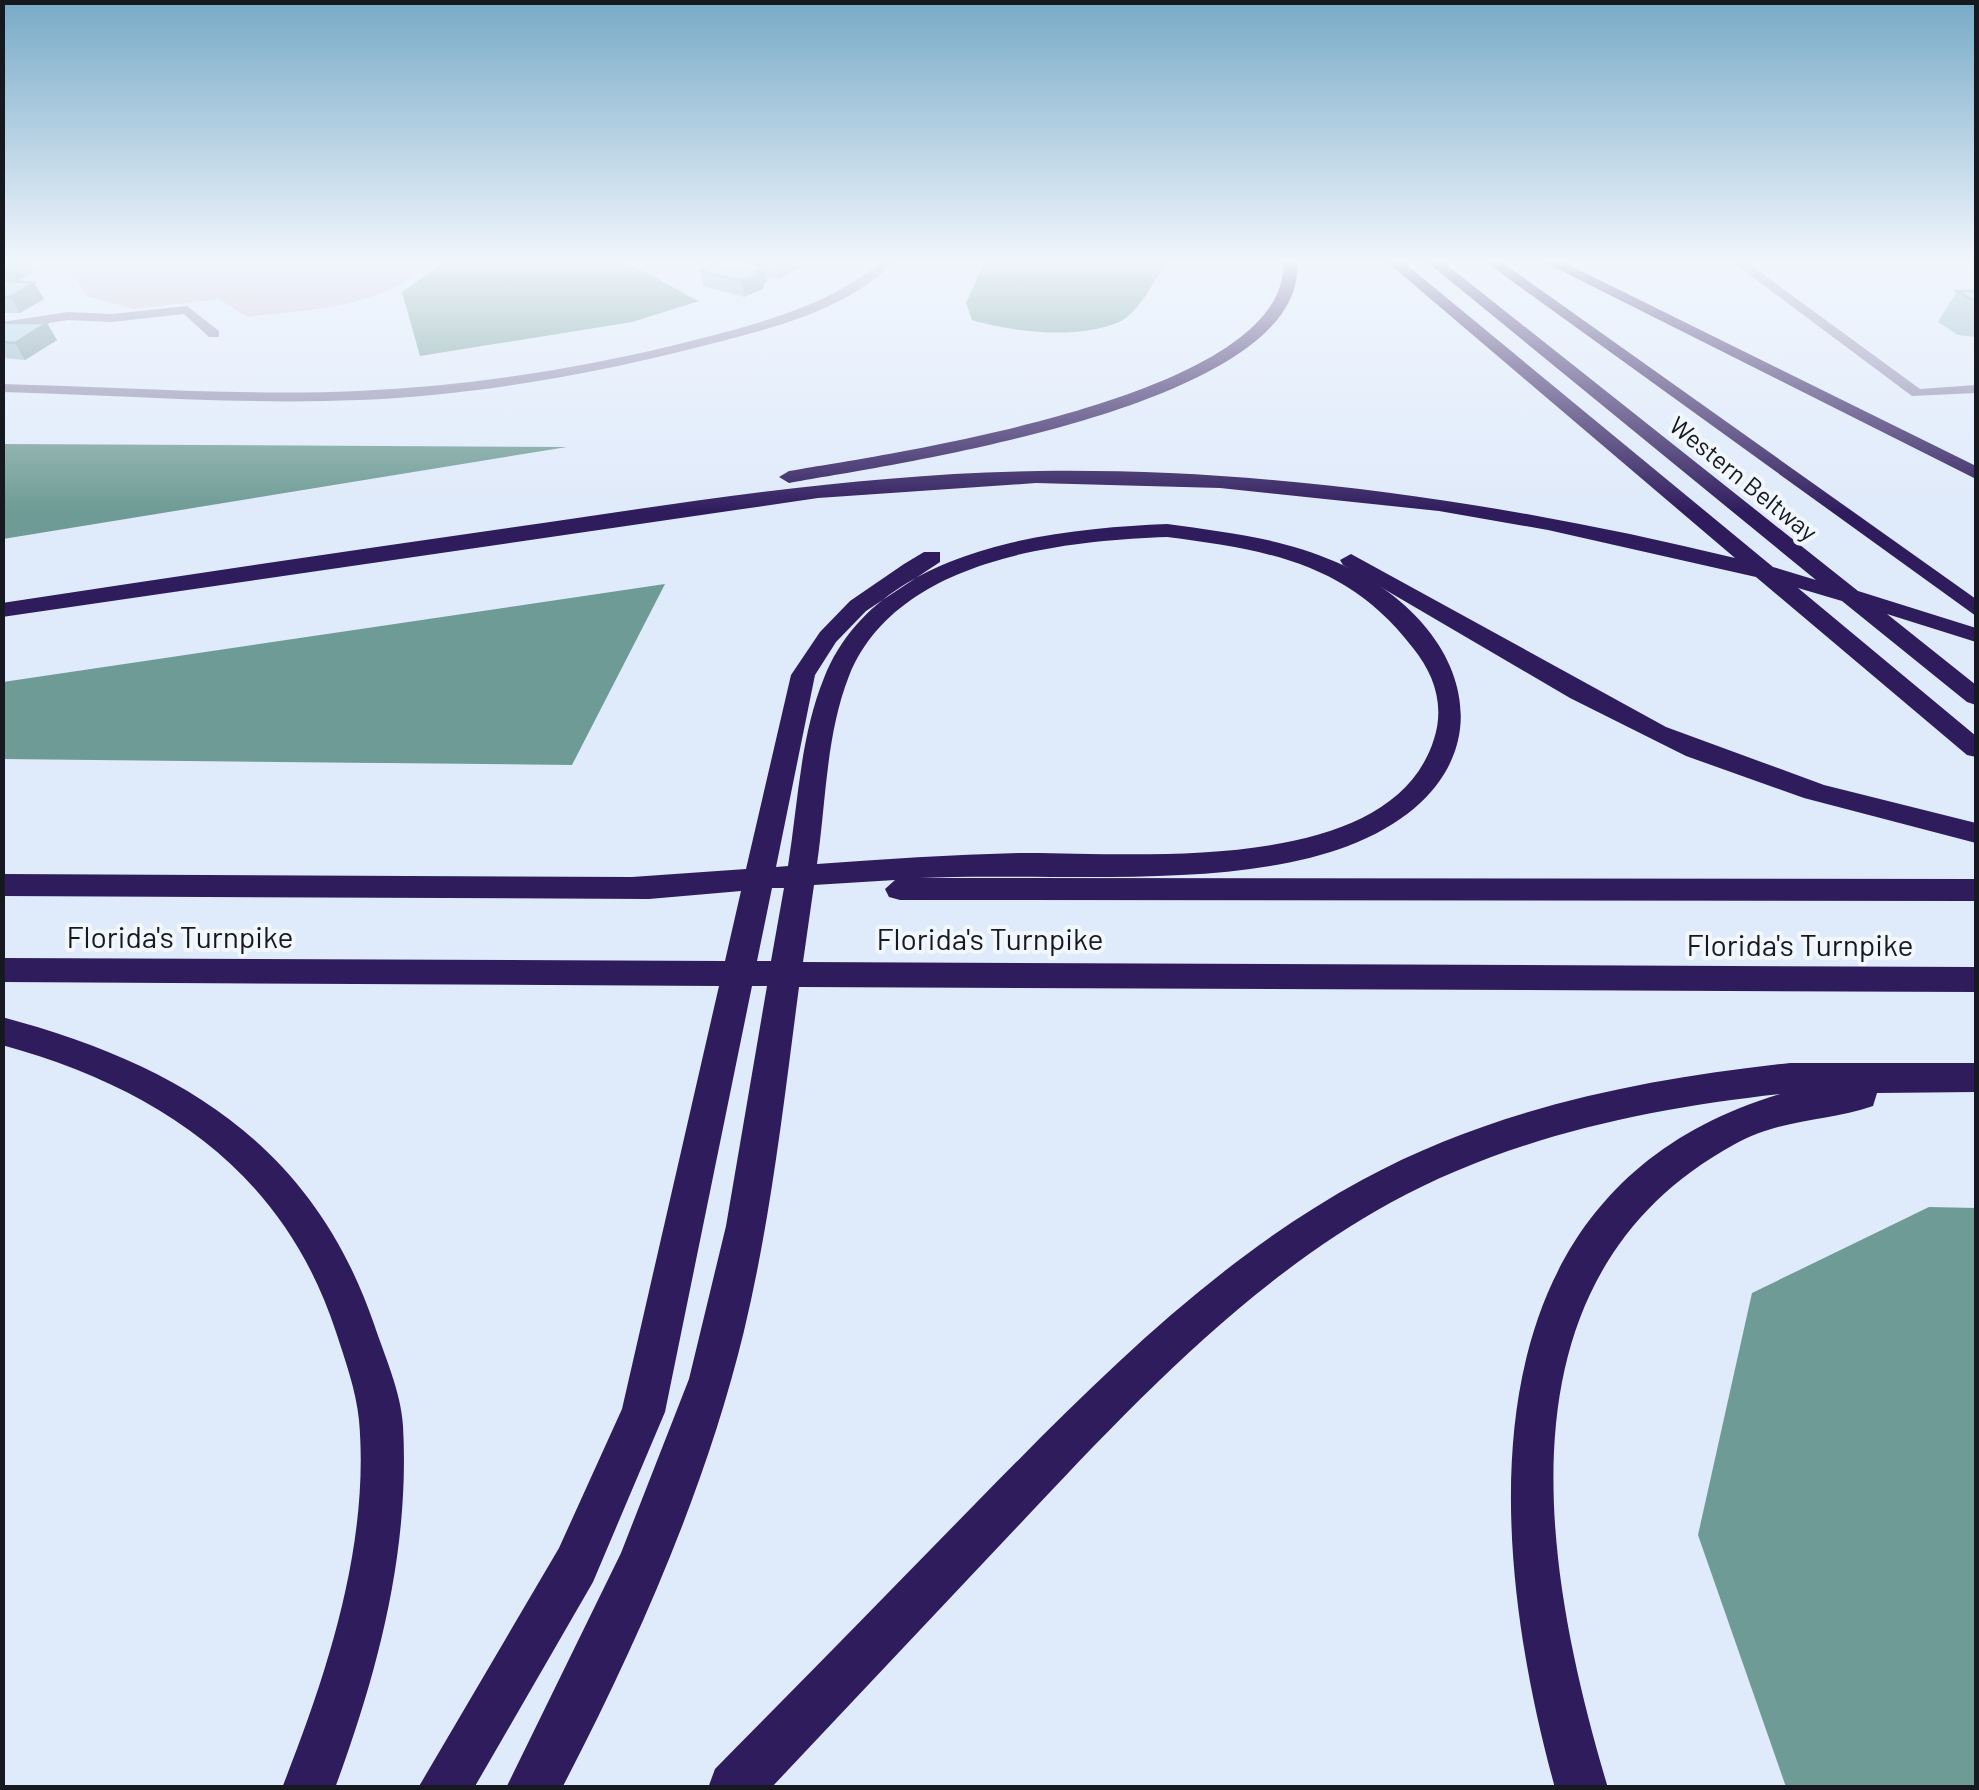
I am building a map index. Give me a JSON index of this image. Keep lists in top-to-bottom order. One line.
{"streets":{"highway":["Western Beltway","Florida's Turnpike"]}}
